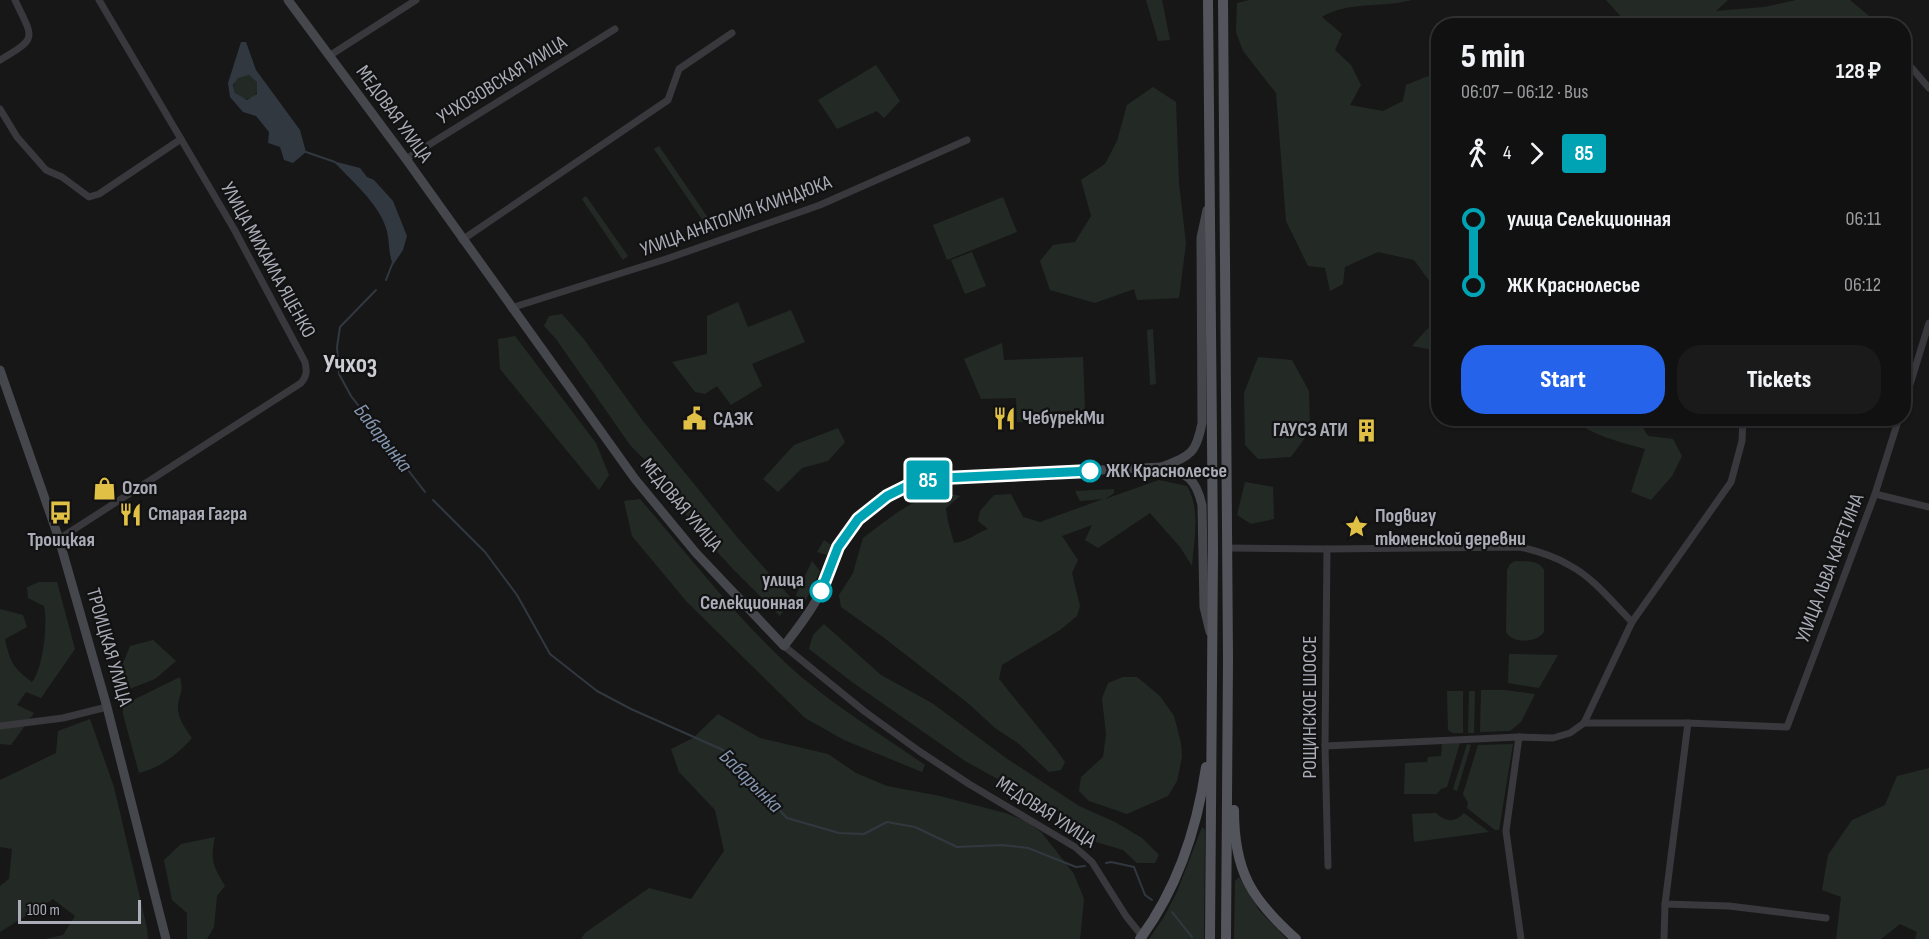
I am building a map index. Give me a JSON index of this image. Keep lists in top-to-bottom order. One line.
{"streets":{"street":["УЧХОЗОВСКАЯ УЛИЦА","МЕДОВАЯ УЛИЦА","УЛИЦА АНАТОЛИЯ КЛИНДЮКА","УЛИЦА МИХАИЛА ЯЦЕНКО","УЛИЦА ЛЬВА КАРЕТИНА","ТРОИЦКАЯ УЛИЦА","РОЩИНСКОЕ ШОССЕ"]},"crossings":[["УЧХОЗОВСКАЯ УЛИЦА","МЕДОВАЯ УЛИЦА"],["МЕДОВАЯ УЛИЦА","УЛИЦА АНАТОЛИЯ КЛИНДЮКА"],["УЛИЦА МИХАИЛА ЯЦЕНКО","ТРОИЦКАЯ УЛИЦА"]],"districts":["Учхоз"],"water":["Бабарынка"],"places":{"restaurant":["ЧебурекМи","Старая Гагра"],"public building":["СДЭК"],"building":["ГАУСЗ АТИ"],"other":["ЖК Краснолесье","улица Селекционная"],"shop":["Ozon"],"bus stop":["Троицкая"],"place":["Подвигу тюменской деревни"]},"lines":["bus line 85"],"scale_bar":"100 m","page":{"on_map":"85","heading":["5 min","06:07 – 06:12 · Bus","128 ₽"],"legs":["4","85"],"list":[{"name":"улица Селекционная","value":"06:11"},{"name":"ЖК Краснолесье","value":"06:12"}],"buttons":["Start","Tickets"],"scale":"100 m"}}
